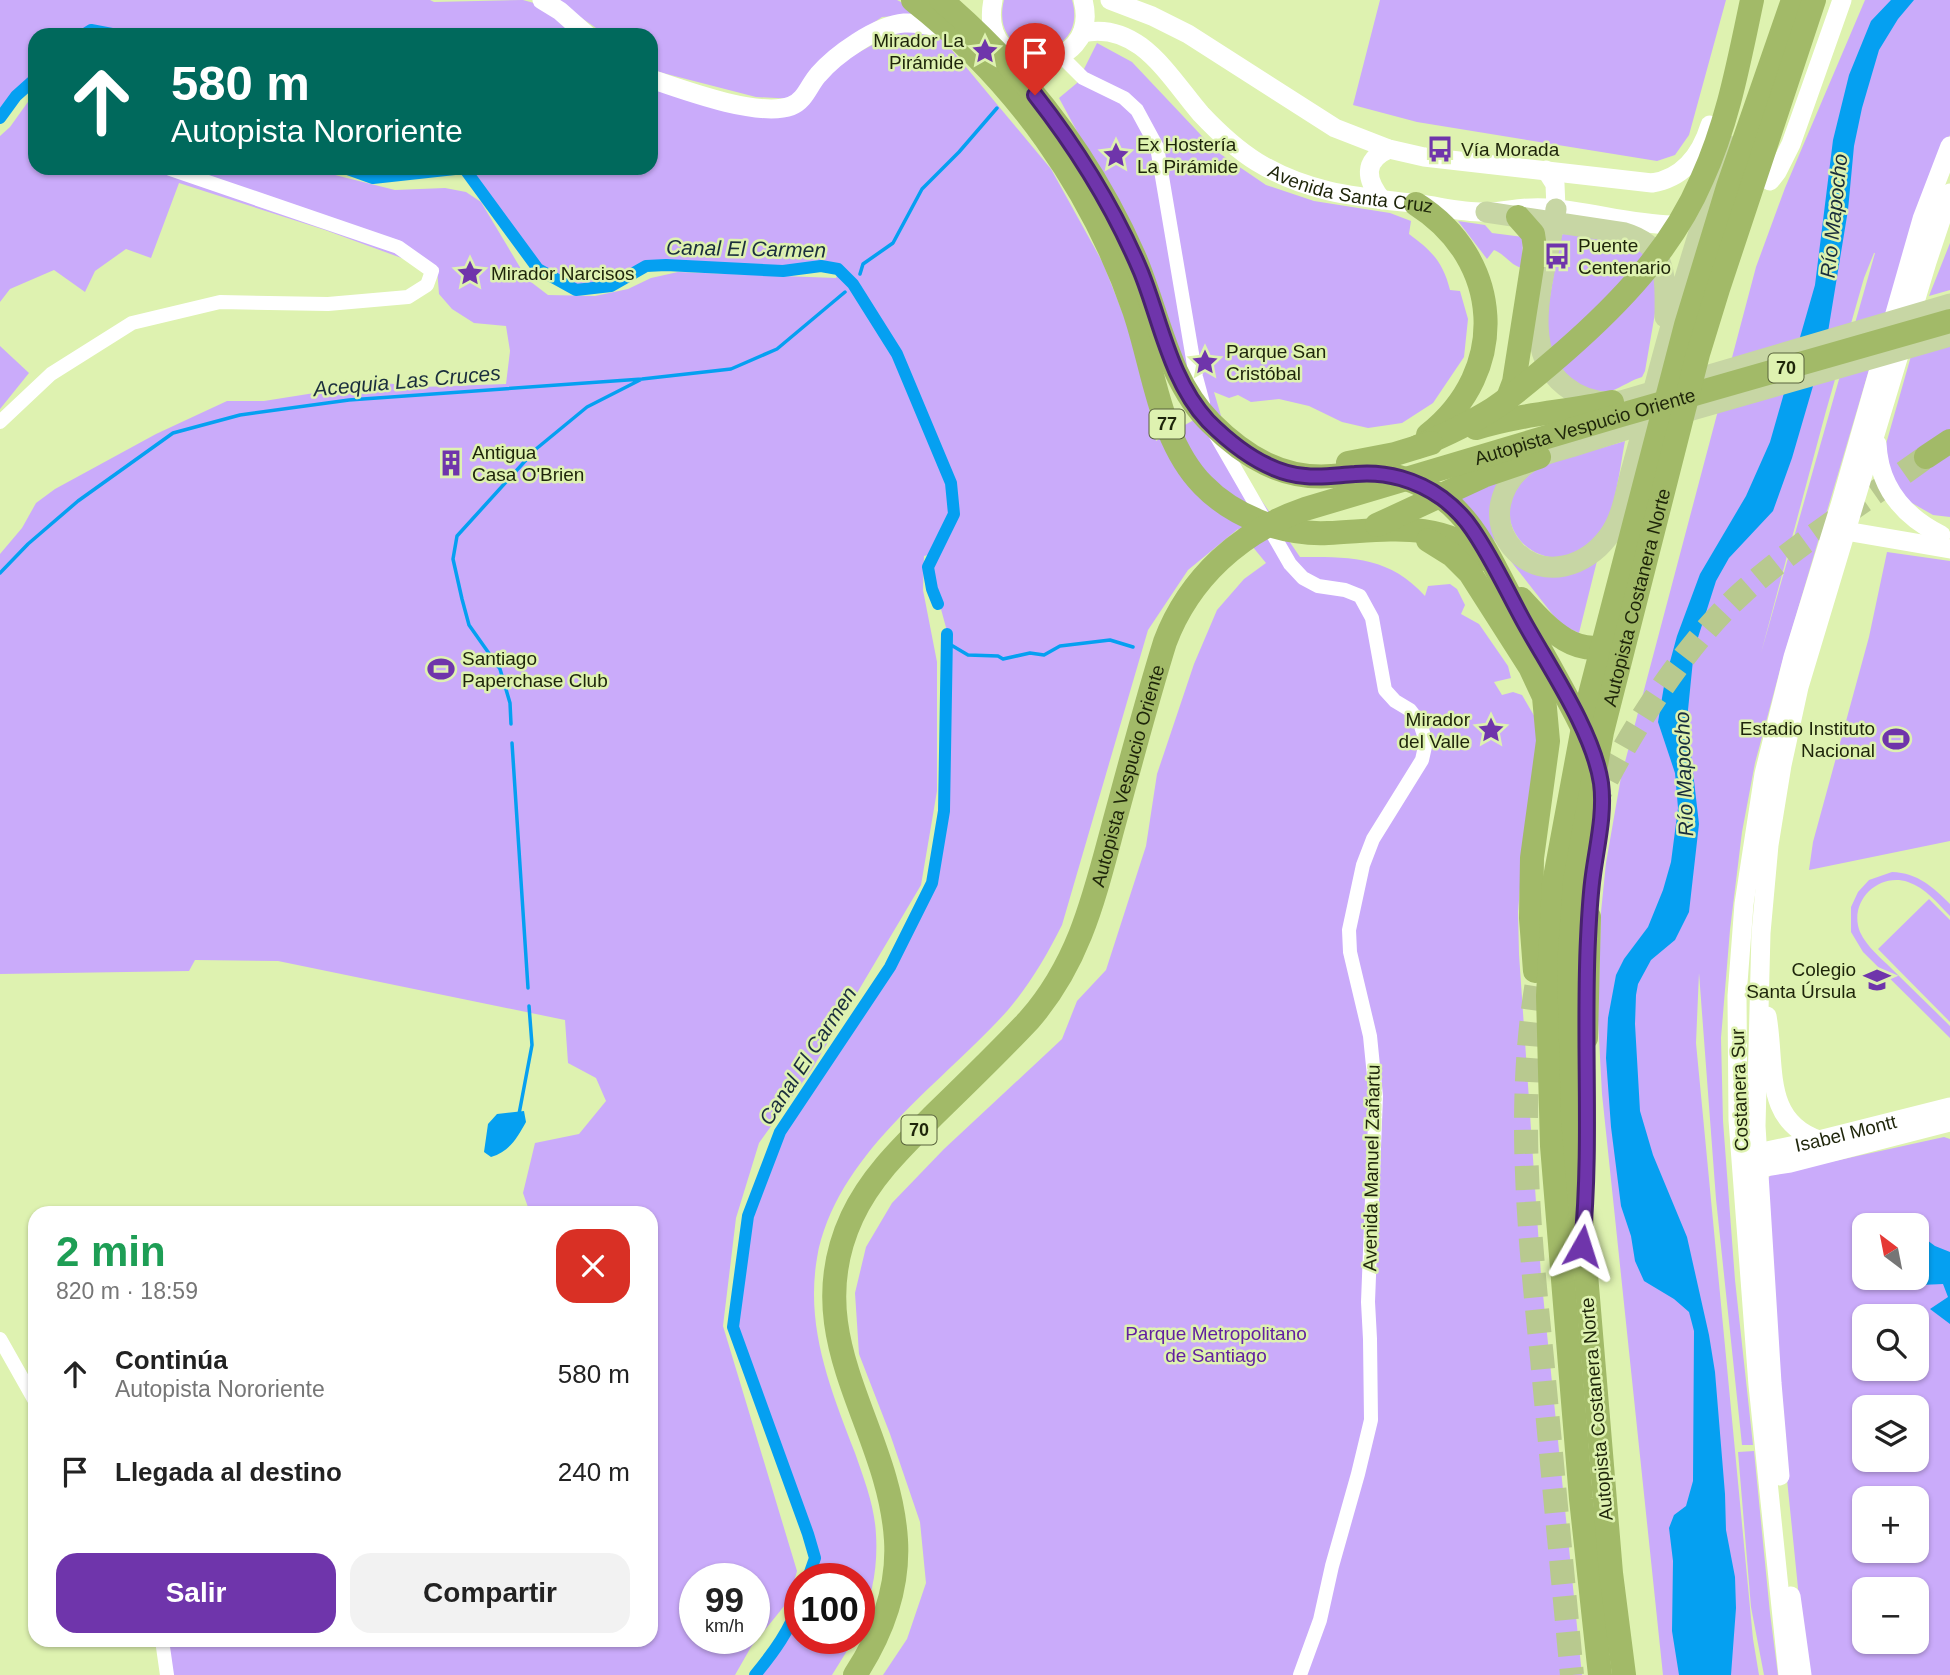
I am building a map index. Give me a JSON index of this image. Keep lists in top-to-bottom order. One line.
{"streets":{"highway":["70","77","Autopista Vespucio Oriente","Autopista Costanera Norte"],"main road":["Avenida Santa Cruz","Costanera Sur","Isabel Montt"],"street":["Avenida Manuel Zañartu"]},"crossings":[["Costanera Sur","Isabel Montt"]],"water":["Río Mapocho","Canal El Carmen","Acequia Las Cruces"],"parks":["Parque Metropolitano de Santiago"],"places":{"place":["Mirador La Pirámide","Ex Hostería La Pirámide","Mirador Narcisos","Parque San Cristóbal","Mirador del Valle"],"bus stop":["Vía Morada","Puente Centenario"],"building":["Antigua Casa O'Brien"],"sports":["Santiago Paperchase Club","Estadio Instituto Nacional"],"school or university":["Colegio Santa Úrsula"]},"north":"top left","page":{"turn":["580 m","Autopista Nororiente"],"heading":["2 min","820 m · 18:59"],"map_buttons":["+","−"],"list":[{"name":"Continúa","note":"Autopista Nororiente","value":"580 m"},{"name":"Llegada al destino","value":"240 m"}],"buttons":["Salir","Compartir"],"speed":"99 km/h","limit":"100"}}
